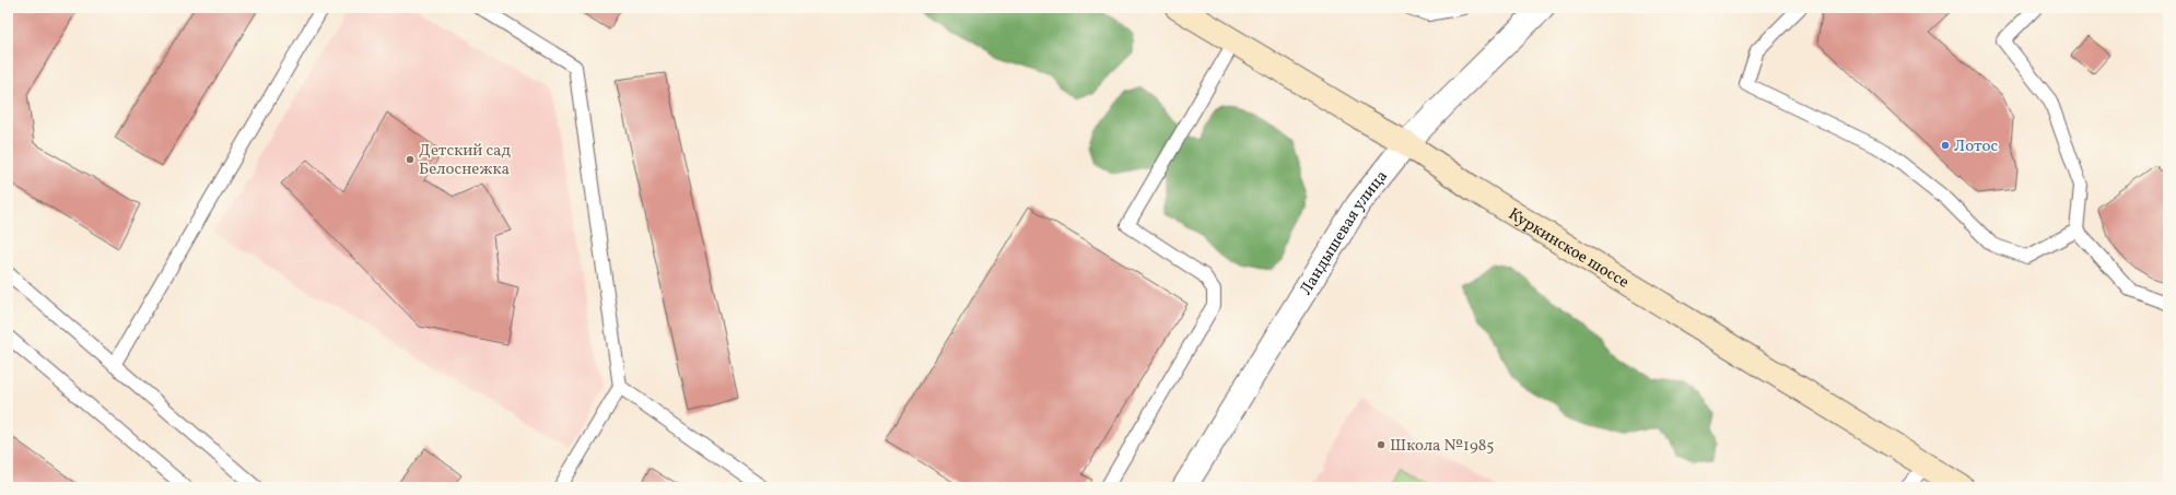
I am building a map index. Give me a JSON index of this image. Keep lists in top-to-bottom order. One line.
{"streets":{"main road":["Куркинское шоссе"],"street":["Ландышевая улица"]},"crossings":[["Ландышевая улица","Куркинское шоссе"]],"places":["Лотос","Детский сад Белоснежка","Школа №1985"]}
